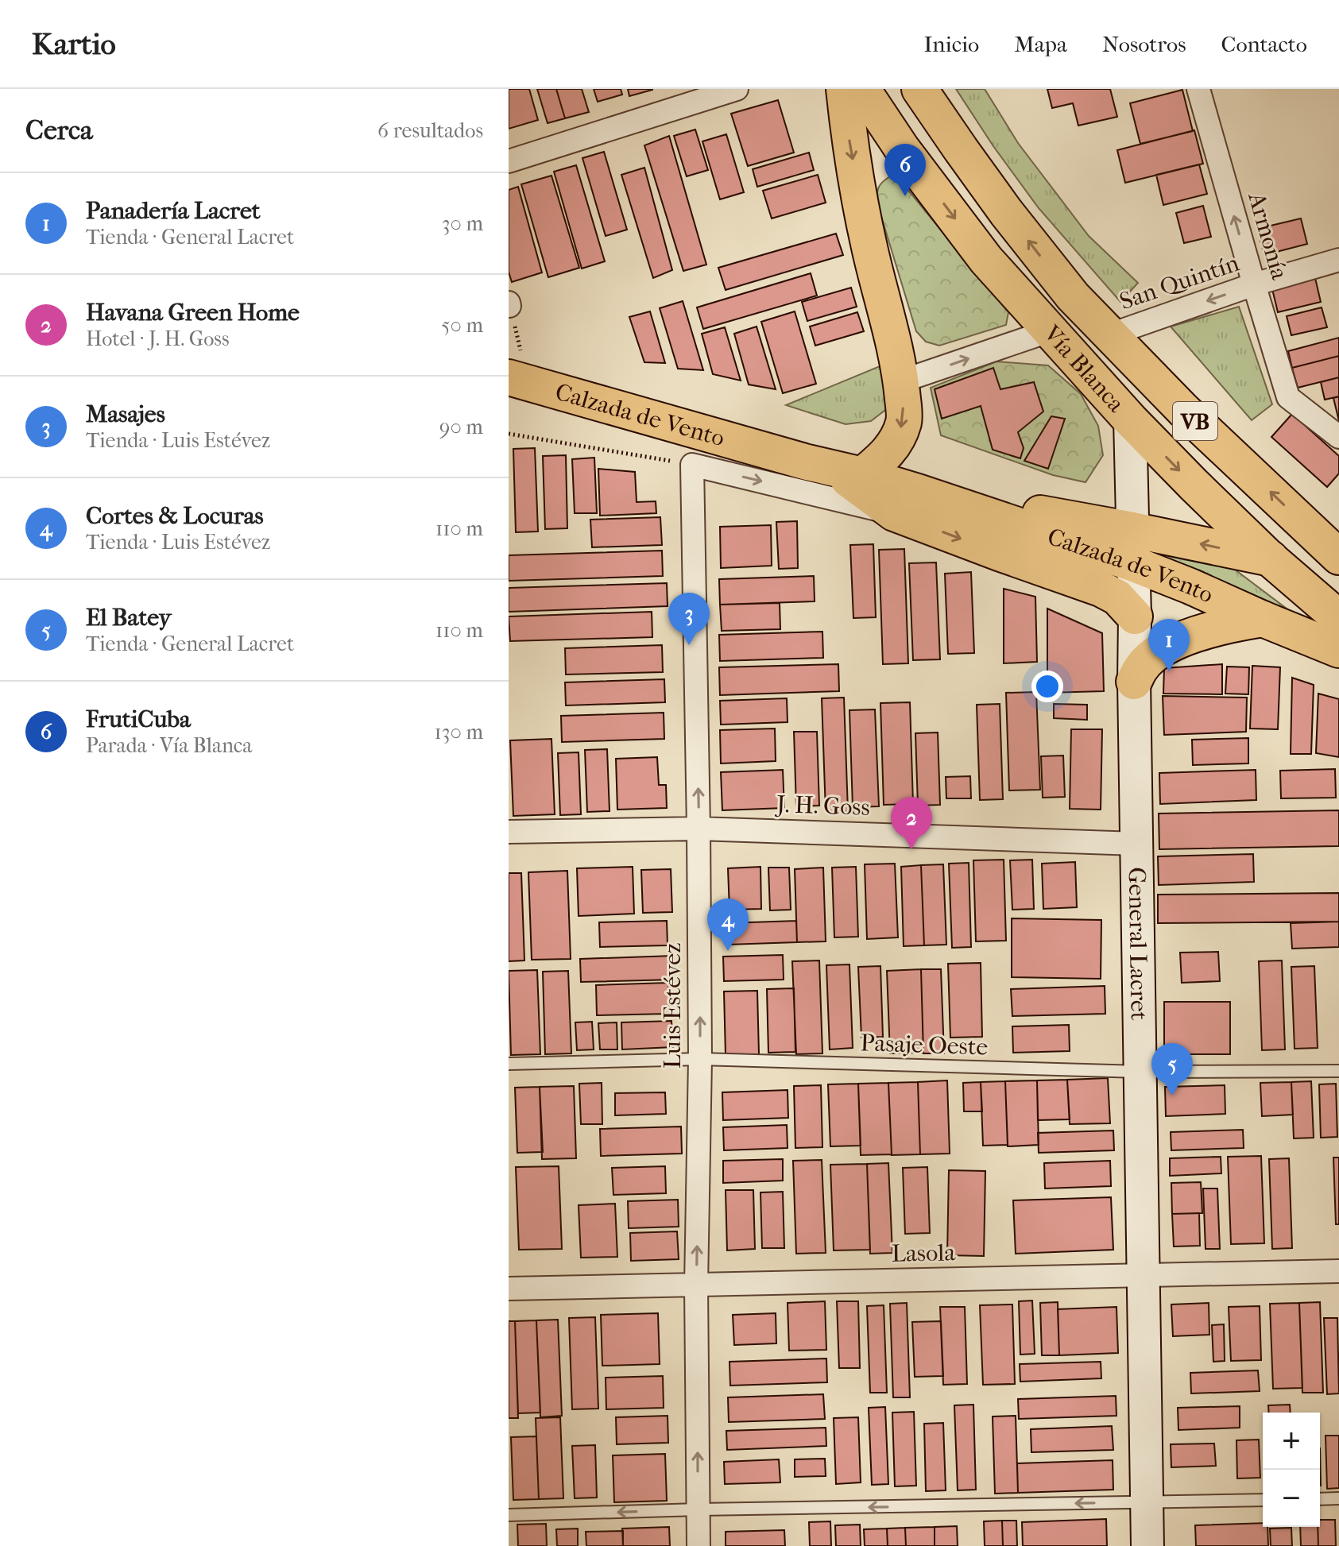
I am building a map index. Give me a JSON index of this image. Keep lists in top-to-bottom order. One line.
{"streets":{"main road":["Vía Blanca","Calzada de Vento","VB","General Lacret"],"street":["Armonía","San Quintín","J. H. Goss","Luis Estévez","Lasola"],"lane":["Pasaje Oeste"]},"crossings":[["Armonía","San Quintín"],["San Quintín","Vía Blanca"],["Vía Blanca","Calzada de Vento"],["Vía Blanca","General Lacret"],["Calzada de Vento","General Lacret"],["J. H. Goss","General Lacret"],["J. H. Goss","Luis Estévez"],["General Lacret","Pasaje Oeste"],["General Lacret","Lasola"],["Luis Estévez","Pasaje Oeste"],["Luis Estévez","Lasola"]],"one_way":["Armonía","San Quintín","Luis Estévez"],"page":{"header":"Kartio","nav":["Inicio","Mapa","Nosotros","Contacto"],"heading":["Cerca","6 resultados"],"pins":["6","3","1","2","4","5"],"list":[{"mark":"1","name":"Panadería Lacret","note":"Tienda · General Lacret","value":"30 m"},{"mark":"2","name":"Havana Green Home","note":"Hotel · J. H. Goss","value":"50 m"},{"mark":"3","name":"Masajes","note":"Tienda · Luis Estévez","value":"90 m"},{"mark":"4","name":"Cortes & Locuras","note":"Tienda · Luis Estévez","value":"110 m"},{"mark":"5","name":"El Batey","note":"Tienda · General Lacret","value":"110 m"},{"mark":"6","name":"FrutiCuba","note":"Parada · Vía Blanca","value":"130 m"}],"map_buttons":["+","−"]}}
